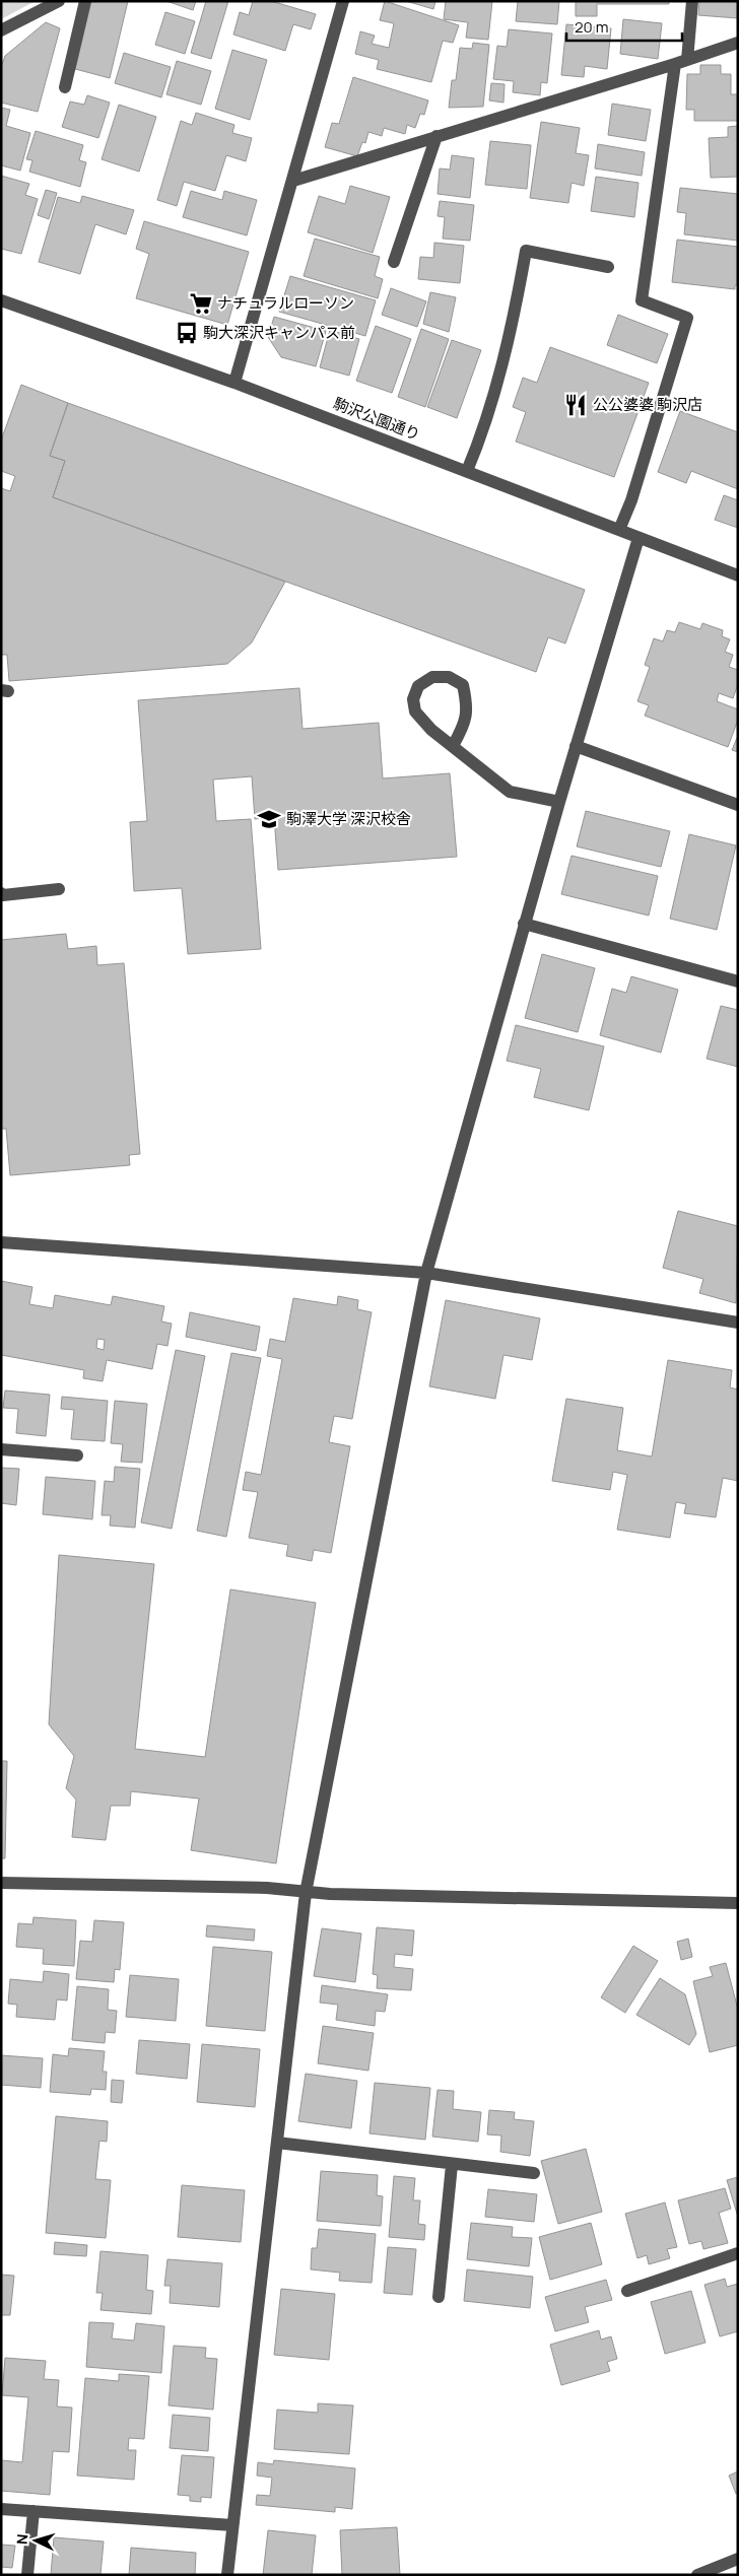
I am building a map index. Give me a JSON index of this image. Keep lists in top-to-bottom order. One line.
{"streets":{"street":["駒沢公園通り"]},"places":{"supermarket":["ナチュラルローソン"],"bus stop":["駒大深沢キャンパス前"],"restaurant":["公公婆婆 駒沢店"],"school or university":["駒澤大学 深沢校舎"]},"scale_bar":"20 m","north":"left"}
